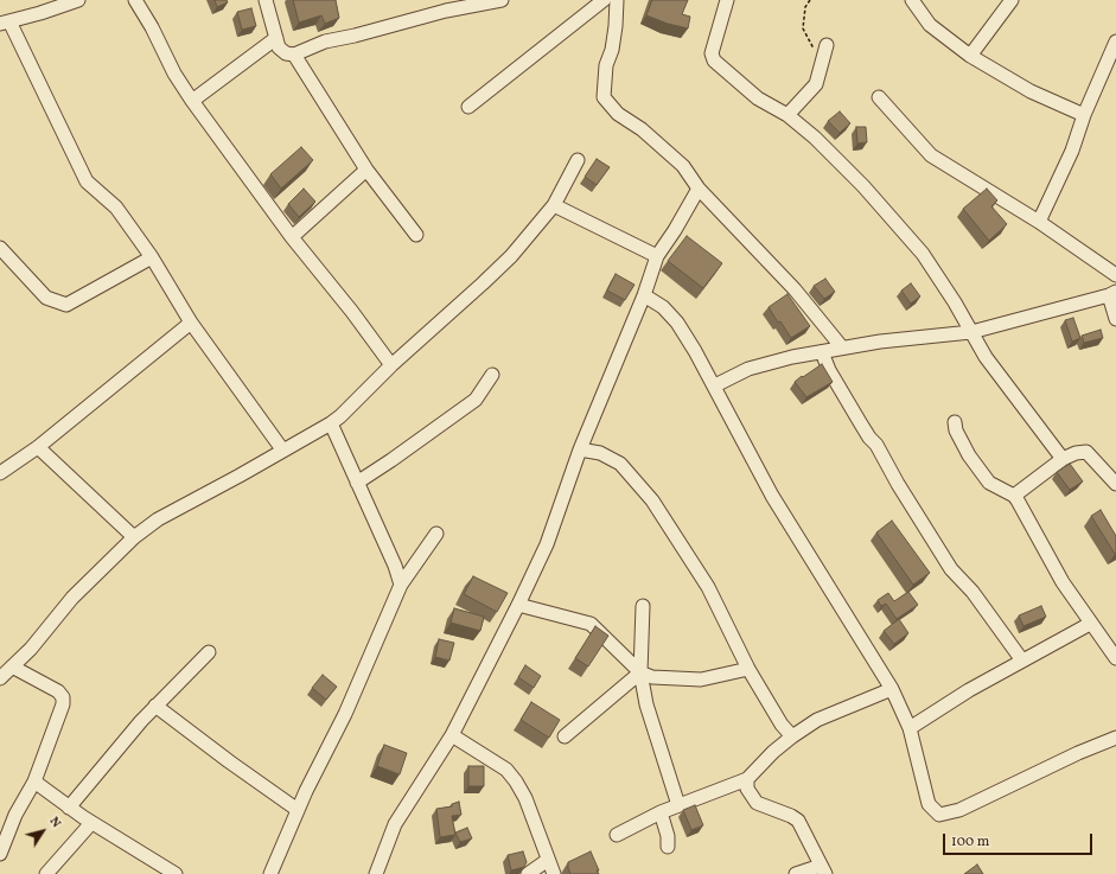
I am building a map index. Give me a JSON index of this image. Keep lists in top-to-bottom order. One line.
{"scale_bar":"100 m","north":"top right"}
